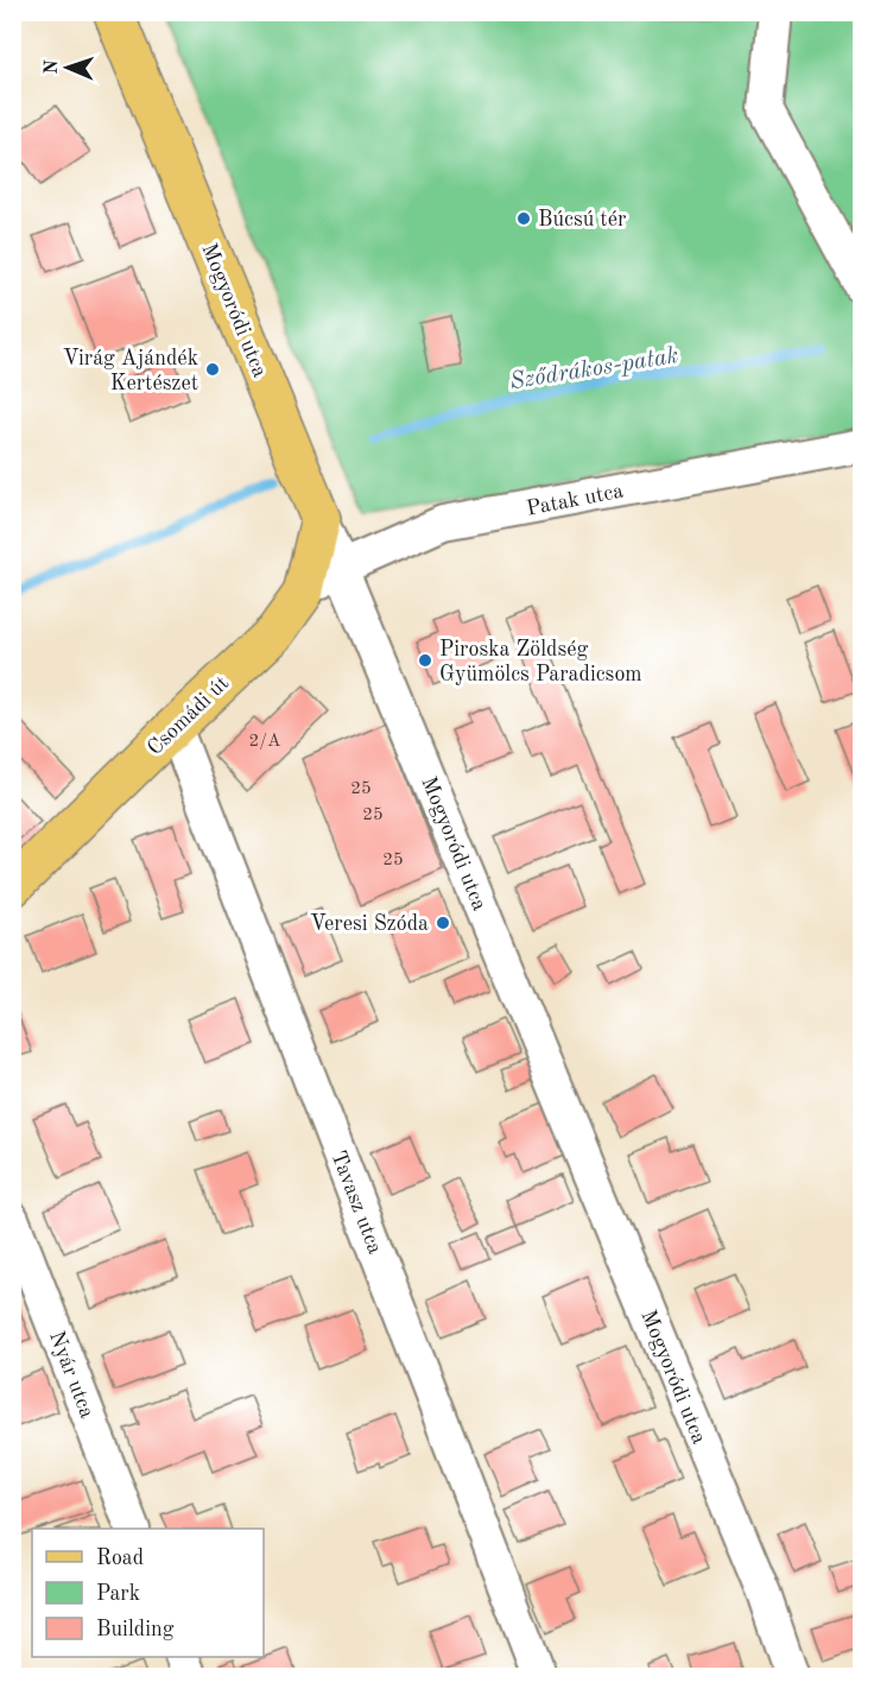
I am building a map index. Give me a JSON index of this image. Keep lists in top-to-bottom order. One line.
{"streets":{"main road":["Mogyoródi utca","Csomádi út"],"street":["Patak utca","Tavasz utca","Nyár utca"]},"crossings":[["Mogyoródi utca","Patak utca"],["Mogyoródi utca","Csomádi út"],["Patak utca","Csomádi út"],["Csomádi út","Tavasz utca"]],"water":["Sződrákos-patak"],"places":["Búcsú tér","Virág Ajándék Kertészet","Piroska Zöldség Gyümölcs Paradicsom","Veresi Szóda"],"house_numbers":["2/A","25","25","25"],"legend":["Road","Park","Building"],"north":"left"}
